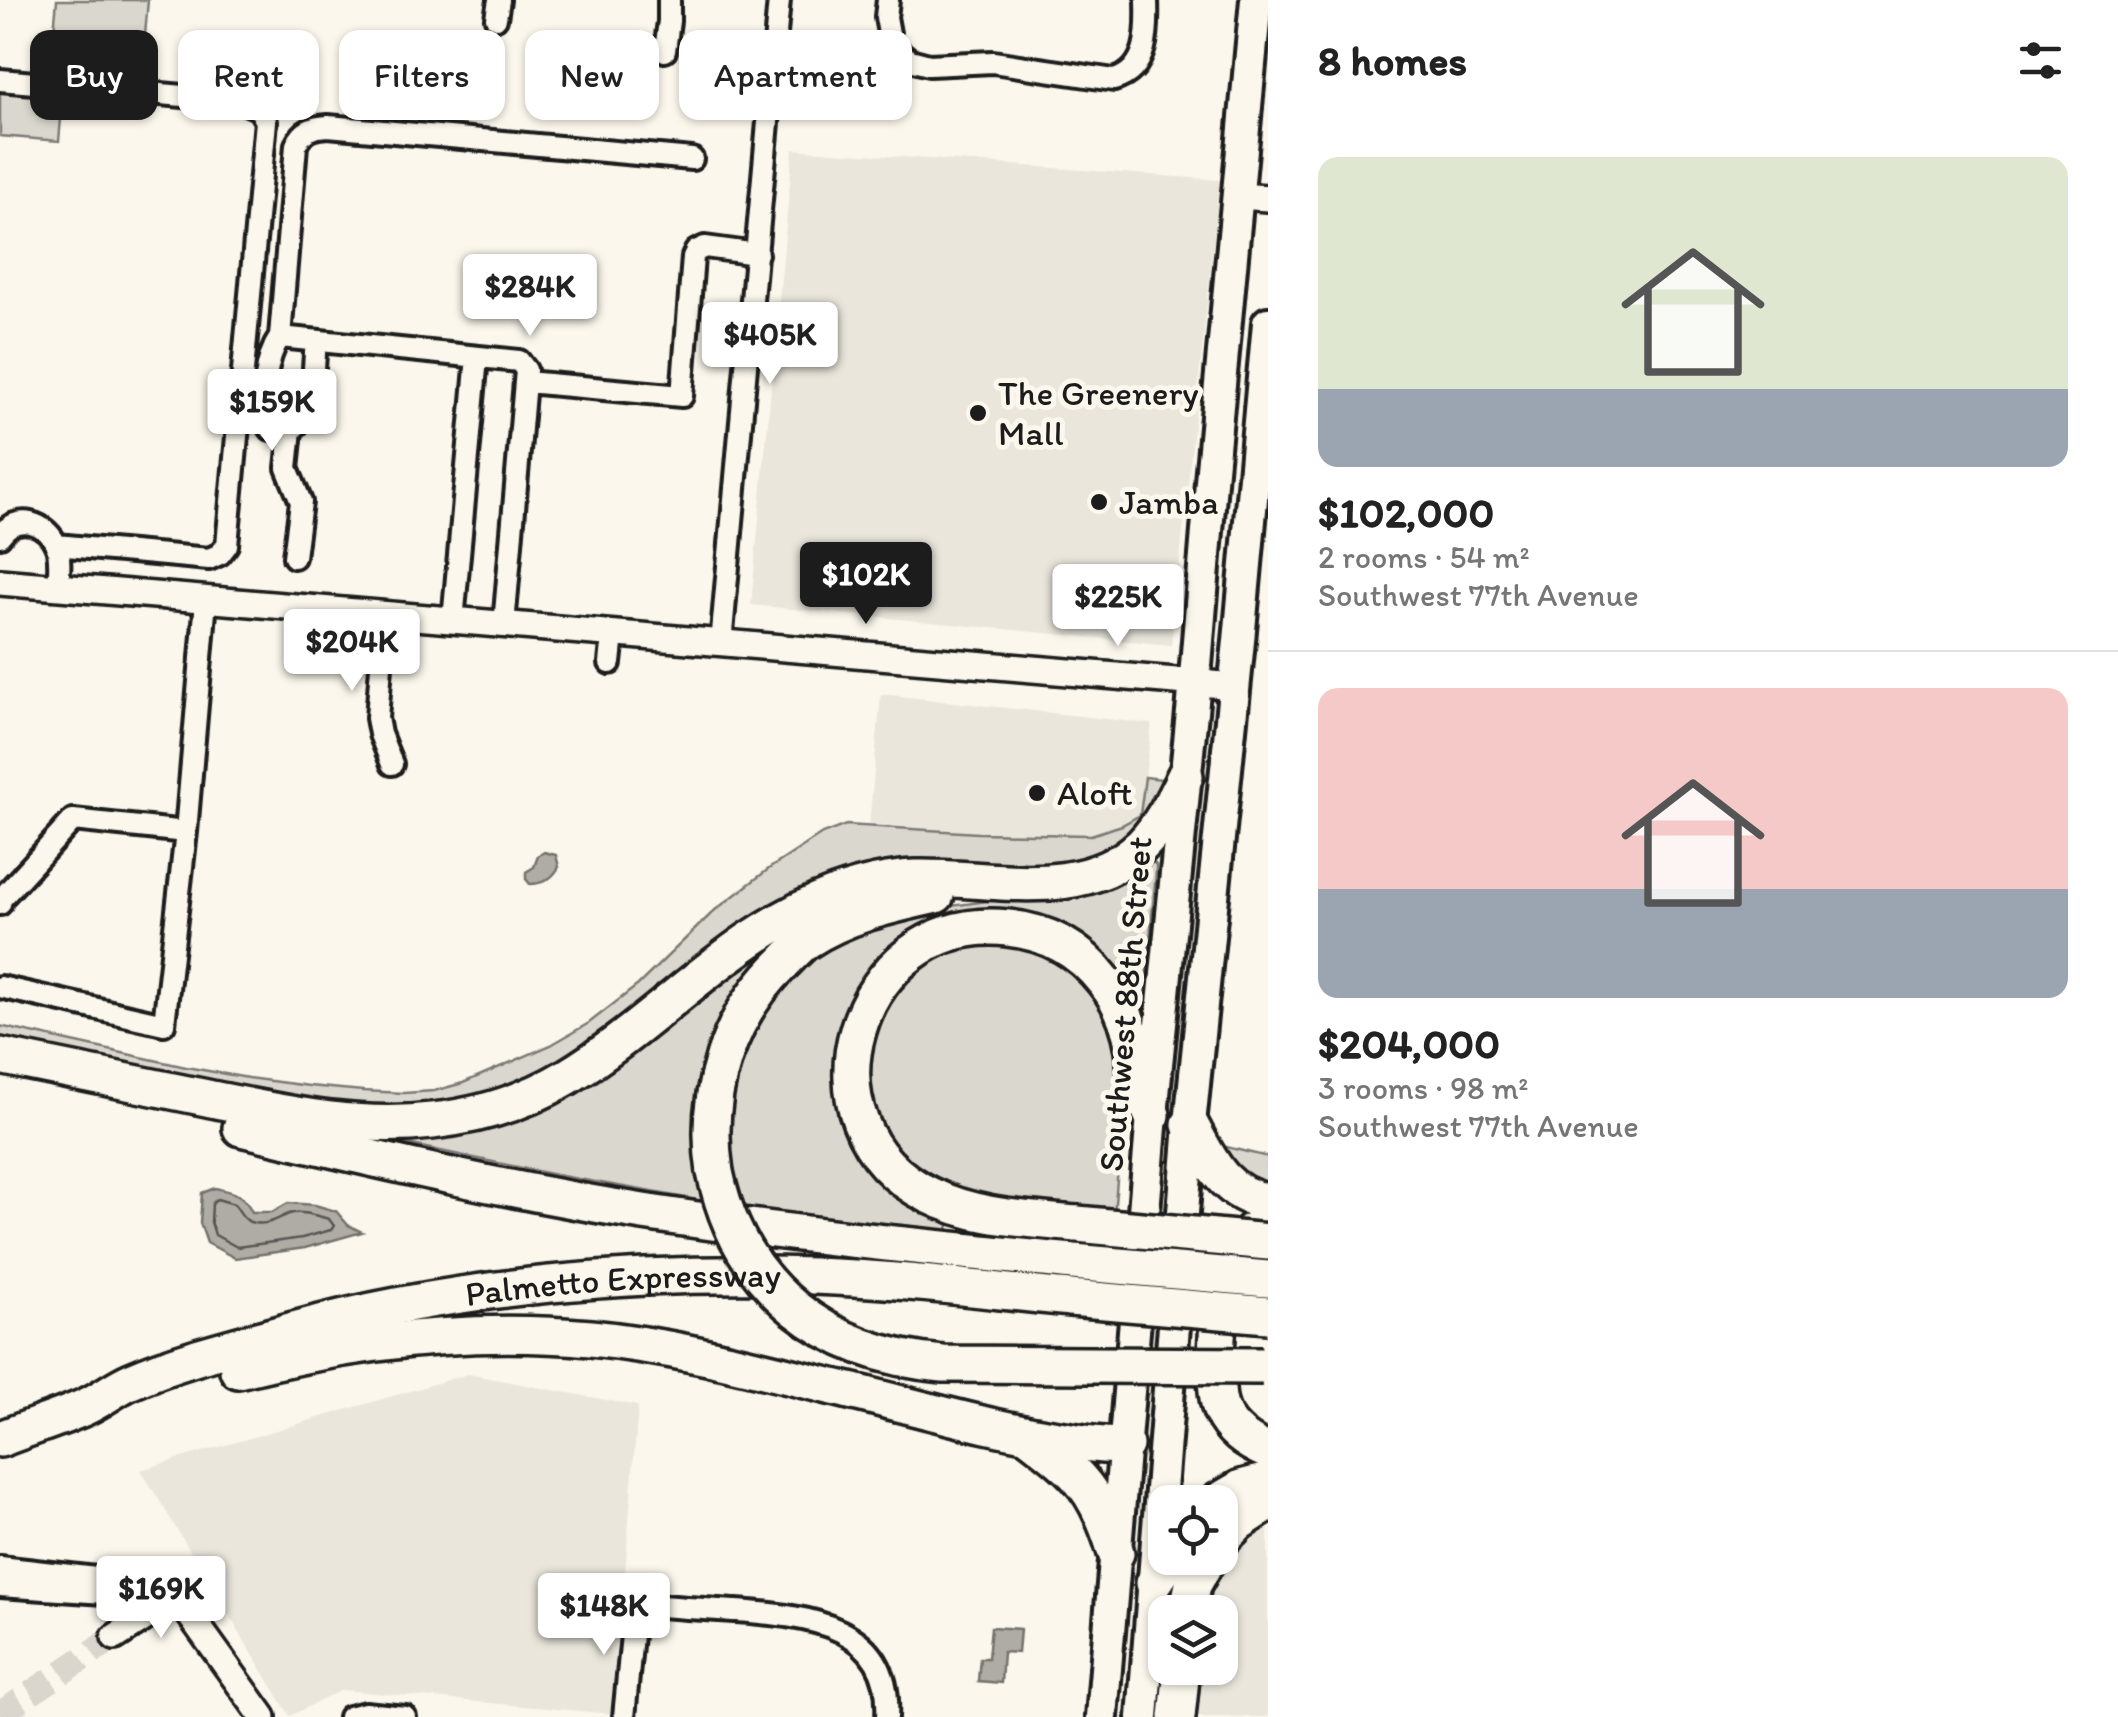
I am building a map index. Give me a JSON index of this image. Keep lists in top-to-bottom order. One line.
{"streets":{"highway":["Palmetto Expressway"],"main road":["Southwest 88th Street"]},"places":["The Greenery Mall","Jamba","Aloft"],"page":{"heading":"8 homes","chip":["Buy","Rent","Filters","New","Apartment"],"list":[{"name":"$102,000","note":"2 rooms · 54 m² · Southwest 77th Avenue"},{"name":"$204,000","note":"3 rooms · 98 m² · Southwest 77th Avenue"}],"price":["$284K","$405K","$159K","$102K","$225K","$204K","$169K","$148K"]}}
